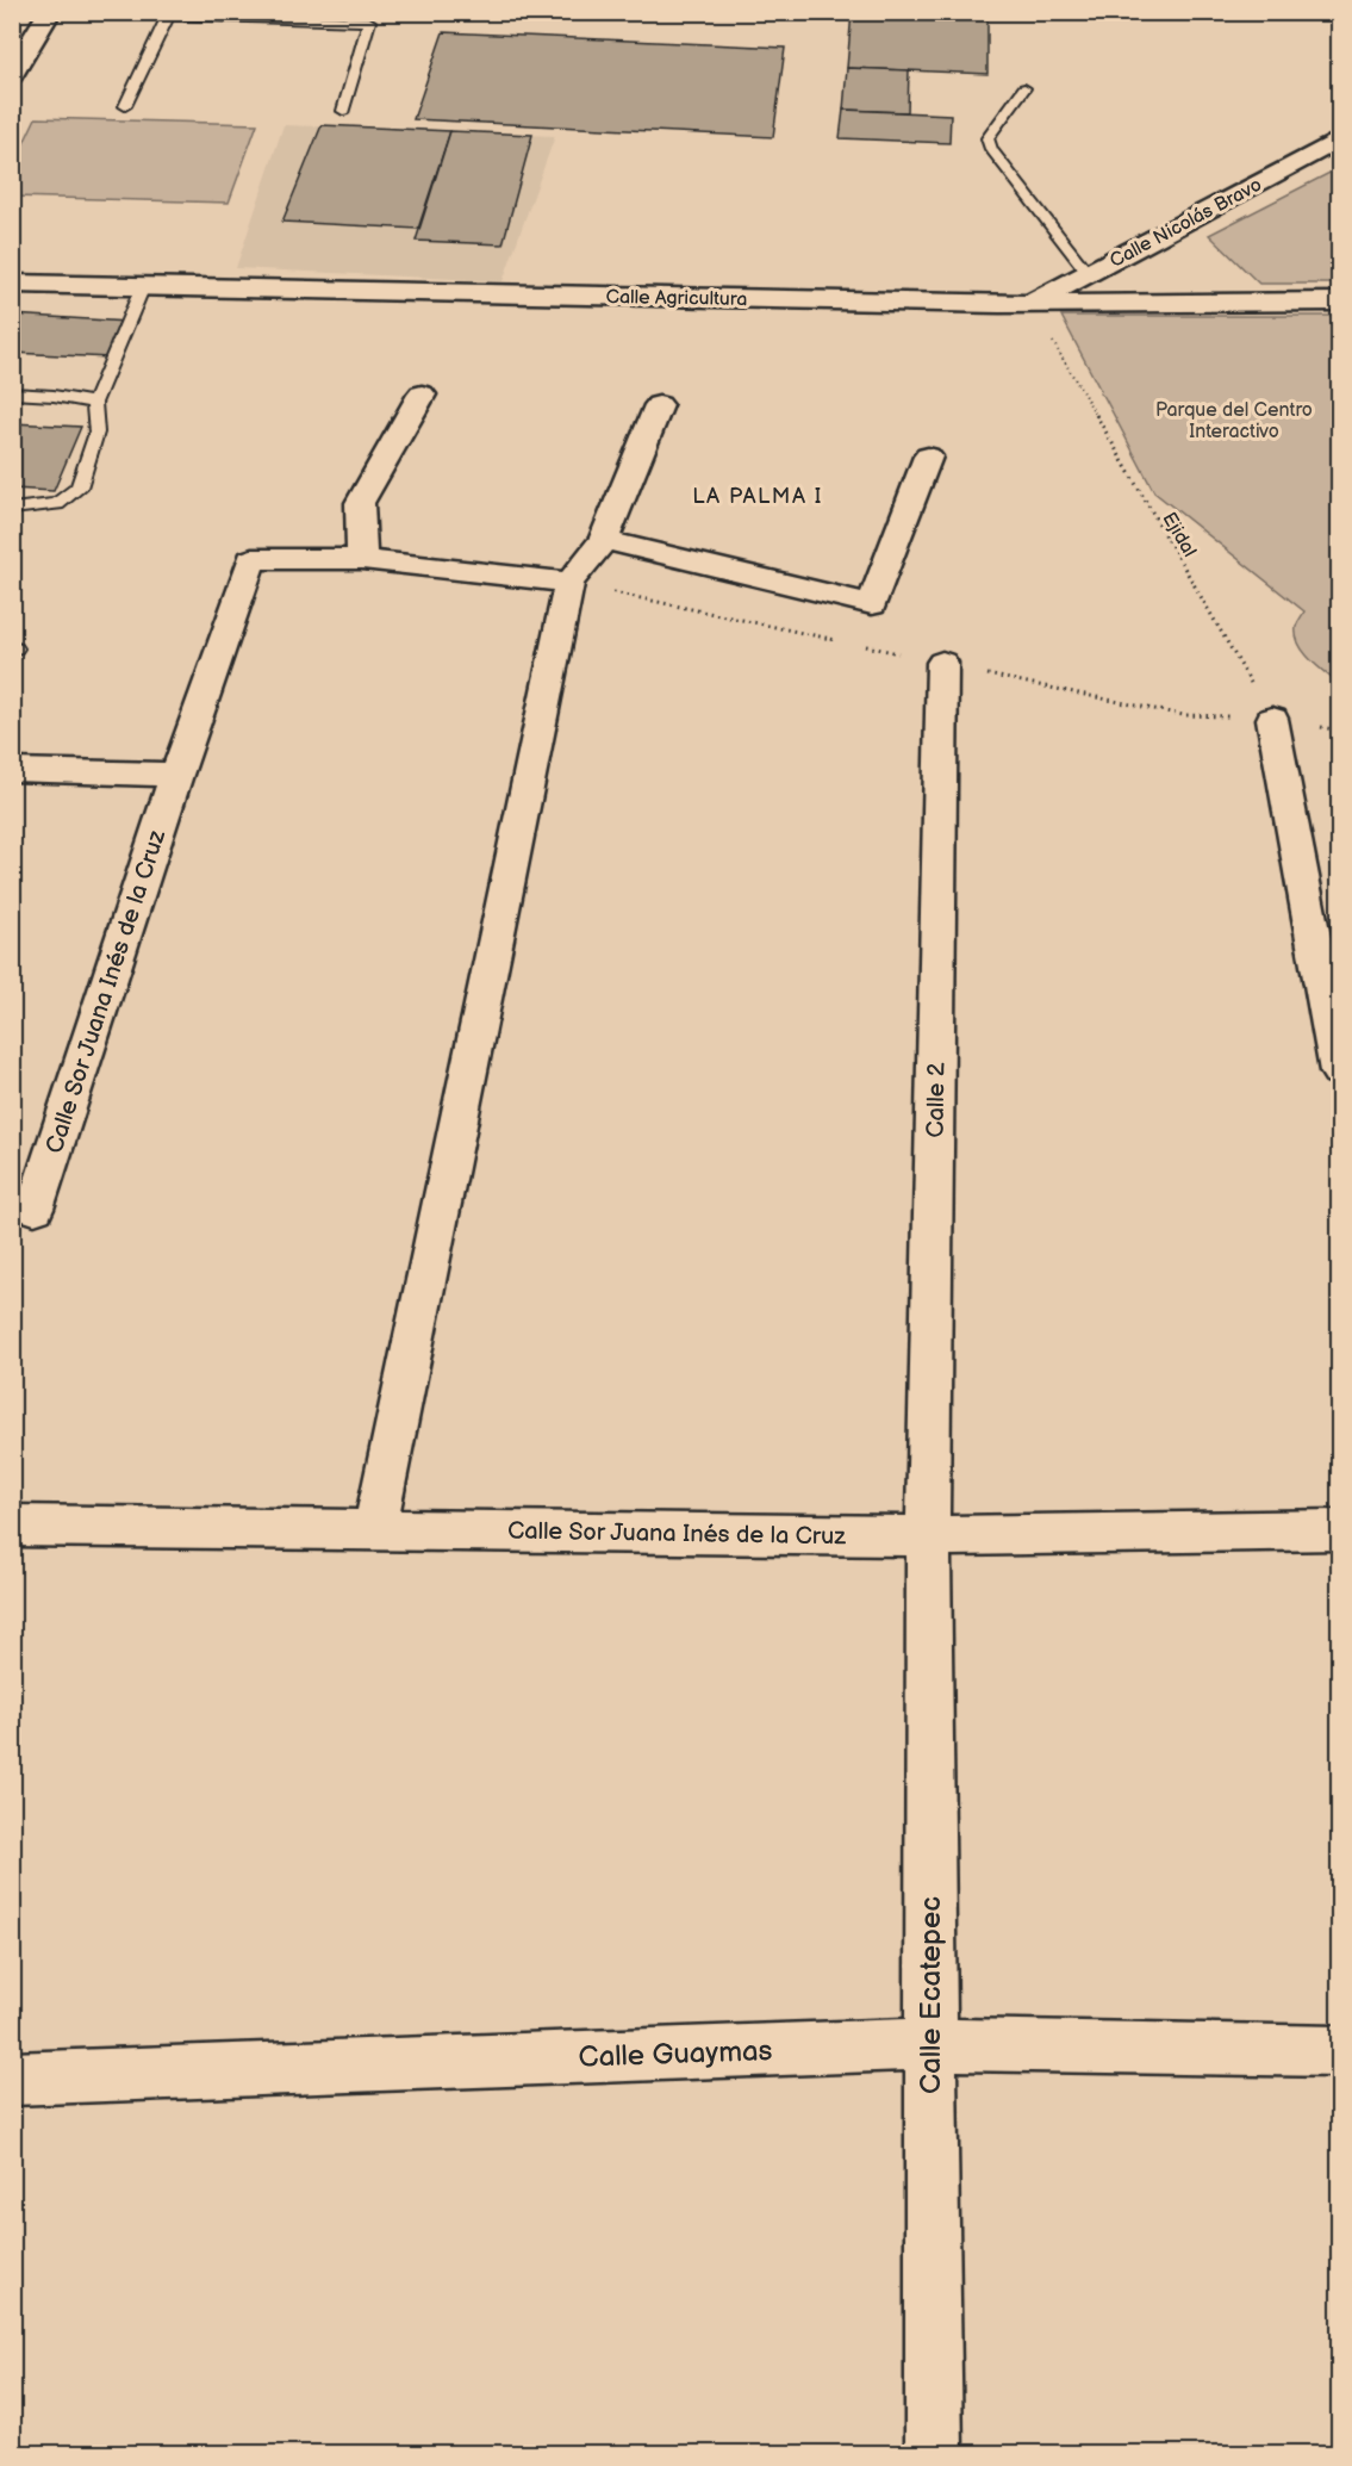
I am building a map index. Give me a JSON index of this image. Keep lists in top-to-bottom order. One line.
{"streets":{"street":["Calle Nicolás Bravo","Calle Agricultura","Calle Sor Juana Inés de la Cruz","Calle 2","Calle Ecatepec","Calle Guaymas"],"path":["Ejidal"]},"crossings":[["Calle Nicolás Bravo","Calle Agricultura"],["Calle Nicolás Bravo","Ejidal"],["Calle Agricultura","Ejidal"],["Calle Sor Juana Inés de la Cruz","Calle 2"],["Calle Sor Juana Inés de la Cruz","Calle Ecatepec"],["Calle 2","Calle Ecatepec"],["Calle Ecatepec","Calle Guaymas"]],"districts":["LA PALMA I"],"parks":["Parque del Centro Interactivo"]}
